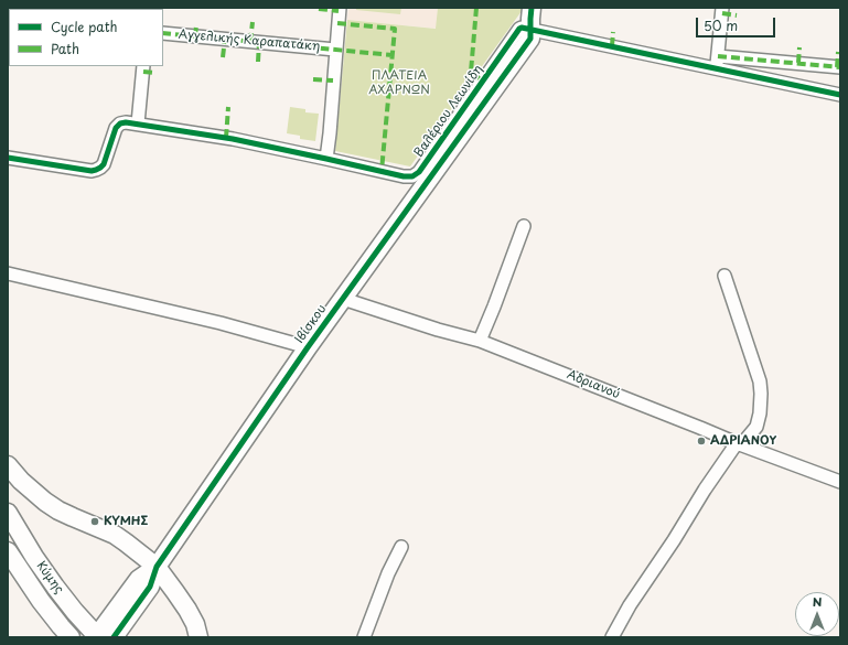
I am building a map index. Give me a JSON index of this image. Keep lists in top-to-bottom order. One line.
{"streets":{"street":["Αγγελικής Καραπατάκη","Βαλέριου Λεωνίδη","Ιβίσκου","Αδριανού","Κύμης"]},"crossings":[["Βαλέριου Λεωνίδη","Ιβίσκου"],["Ιβίσκου","Αδριανού"],["Ιβίσκου","Κύμης"]],"parks":["ΠΛΑΤΕΙΑ ΑΧΑΡΝΩΝ"],"places":["ΑΔΡΙΑΝΟΥ","ΚΥΜΗΣ"],"legend":["Cycle path","Path"],"scale_bar":"50 m","north":"top"}
